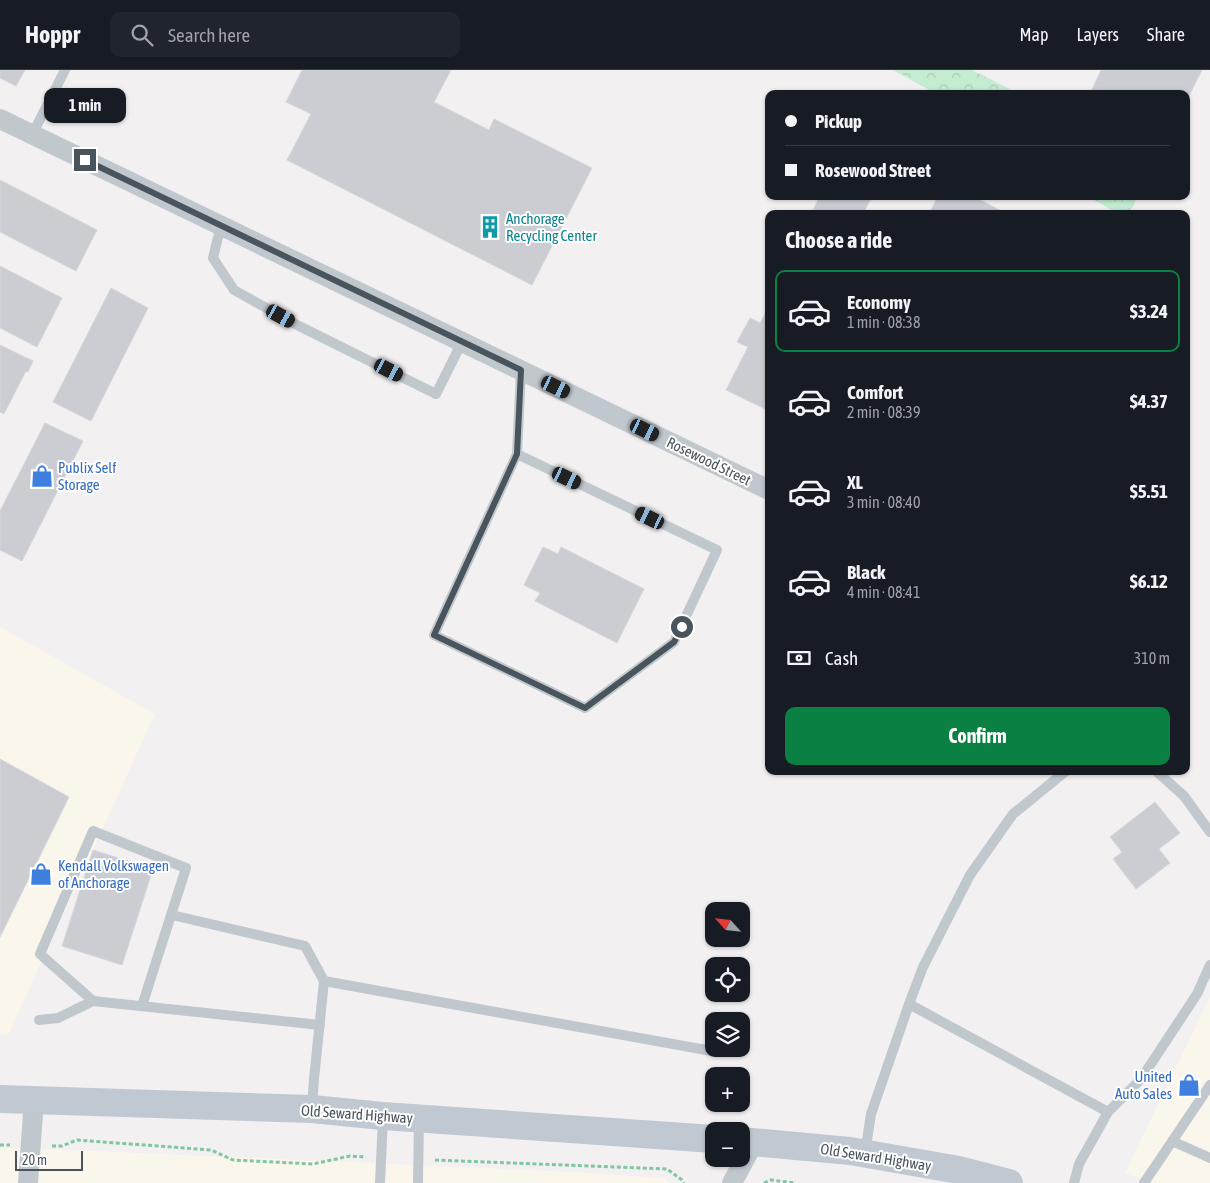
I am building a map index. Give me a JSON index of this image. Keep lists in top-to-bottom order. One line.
{"streets":{"main road":["Old Seward Highway"],"street":["Rosewood Street"]},"places":{"building":["Anchorage Recycling Center"],"shop":["Publix Self Storage","Kendall Volkswagen of Anchorage","United Auto Sales"]},"scale_bar":"20 m","north":"top left","page":{"header":"Hoppr","search":"Search here","nav":["Map","Layers","Share"],"bubble":"1 min","banner":["Pickup","Rosewood Street"],"heading":"Choose a ride","list":[{"name":"Economy","note":"1 min · 08:38","value":"$3.24"},{"name":"Comfort","note":"2 min · 08:39","value":"$4.37"},{"name":"XL","note":"3 min · 08:40","value":"$5.51"},{"name":"Black","note":"4 min · 08:41","value":"$6.12"}],"pay":["Cash","310 m"],"buttons":"Confirm","map_buttons":["+","−"],"scale":"20 m"}}
